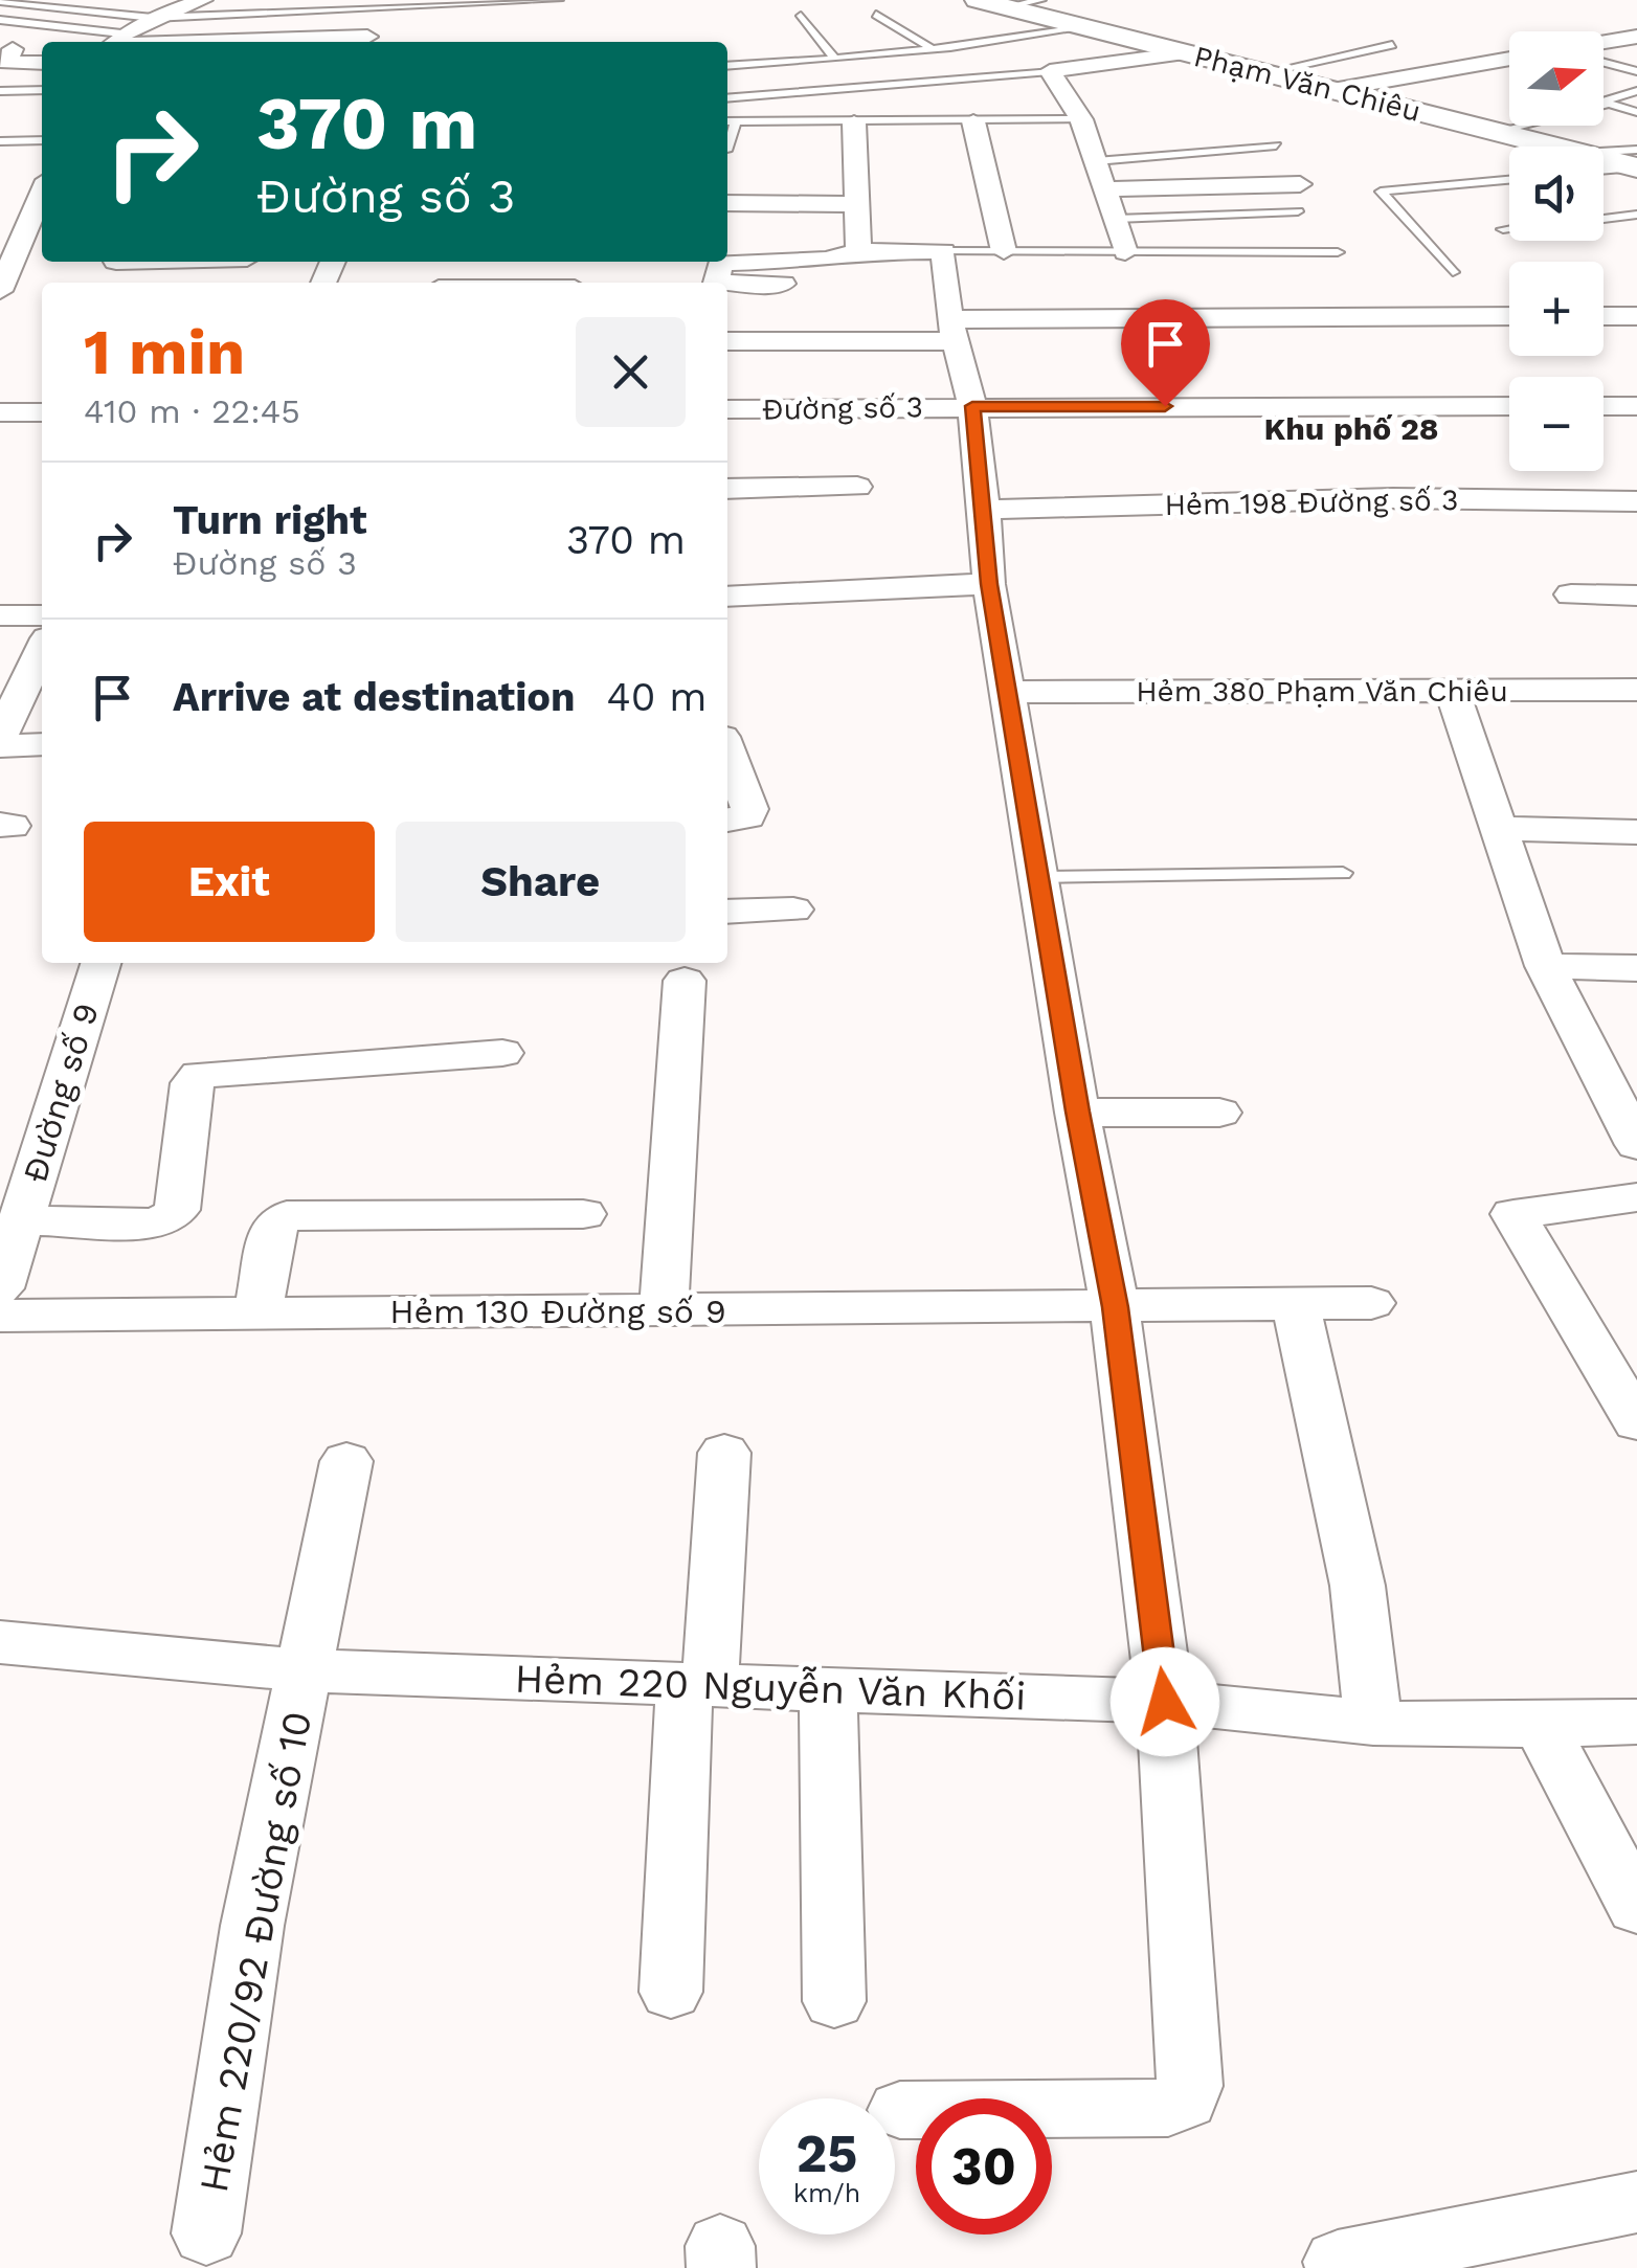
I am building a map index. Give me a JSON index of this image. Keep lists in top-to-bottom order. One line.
{"streets":{"main road":["Phạm Văn Chiêu"],"street":["Đường số 3","Hẻm 198 Đường số 3","Hẻm 380 Phạm Văn Chiêu","Đường số 9","Hẻm 130 Đường số 9","Hẻm 220 Nguyễn Văn Khối","Hẻm 220/92 Đường số 10"]},"crossings":[["Hẻm 220 Nguyễn Văn Khối","Hẻm 220/92 Đường số 10"]],"districts":["Khu phố 28"],"north":"right","page":{"map_buttons":["+","−"],"turn":["370 m","Đường số 3"],"heading":["1 min","410 m · 22:45"],"list":[{"name":"Turn right","note":"Đường số 3","value":"370 m"},{"name":"Arrive at destination","value":"40 m"}],"buttons":["Exit","Share"],"speed":"25 km/h","limit":"30"}}
